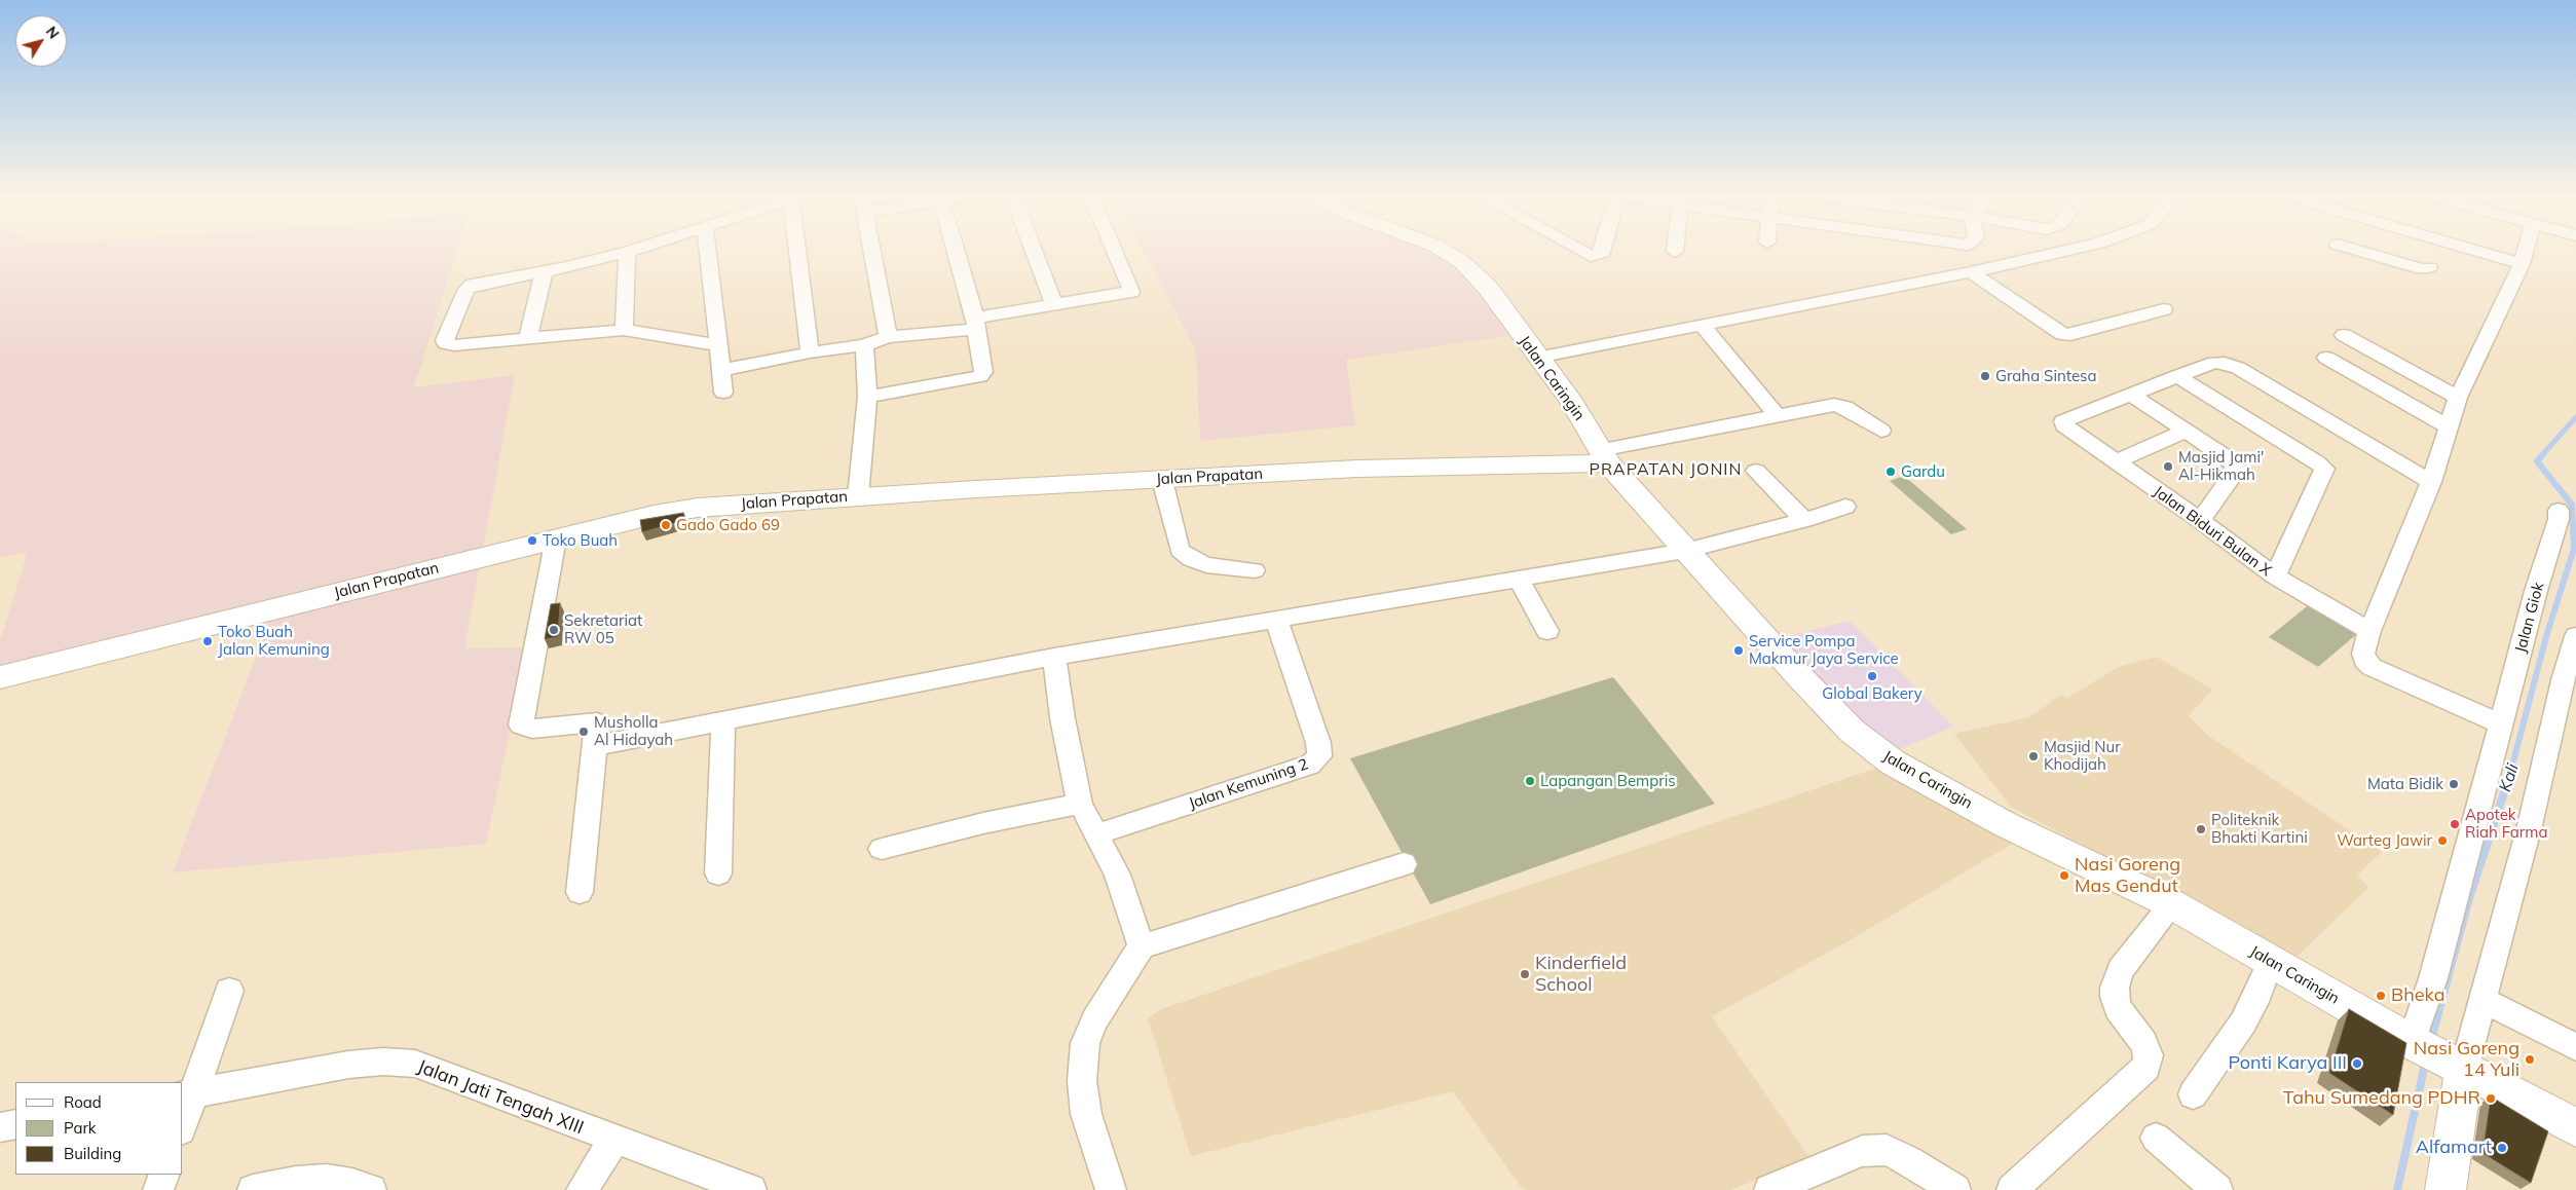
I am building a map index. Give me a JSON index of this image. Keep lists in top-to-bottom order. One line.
{"streets":{"main road":["Jalan Caringin","Jalan Prapatan"],"street":["Jalan Biduri Bulan X","Jalan Giok","Jalan Kemuning 2","Jalan Jati Tengah XIII"]},"crossings":[["Jalan Caringin","Jalan Prapatan"],["Jalan Caringin","Jalan Giok"]],"districts":["PRAPATAN JONIN"],"water":["Kali"],"places":["Graha Sintesa","Masjid Jami' Al-Hikmah","Gardu","Gado Gado 69","Toko Buah","Sekretariat RW 05","Toko Buah Jalan Kemuning","Service Pompa Makmur Jaya Service","Global Bakery","Musholla Al Hidayah","Masjid Nur Khodijah","Lapangan Bempris","Mata Bidik","Apotek Riah Farma","Politeknik Bhakti Kartini","Warteg Jawir","Nasi Goreng Mas Gendut","Kinderfield School","Bheka","Nasi Goreng 14 Yuli","Ponti Karya III","Tahu Sumedang PDHR","Alfamart"],"legend":["Road","Park","Building"],"north":"top right"}
